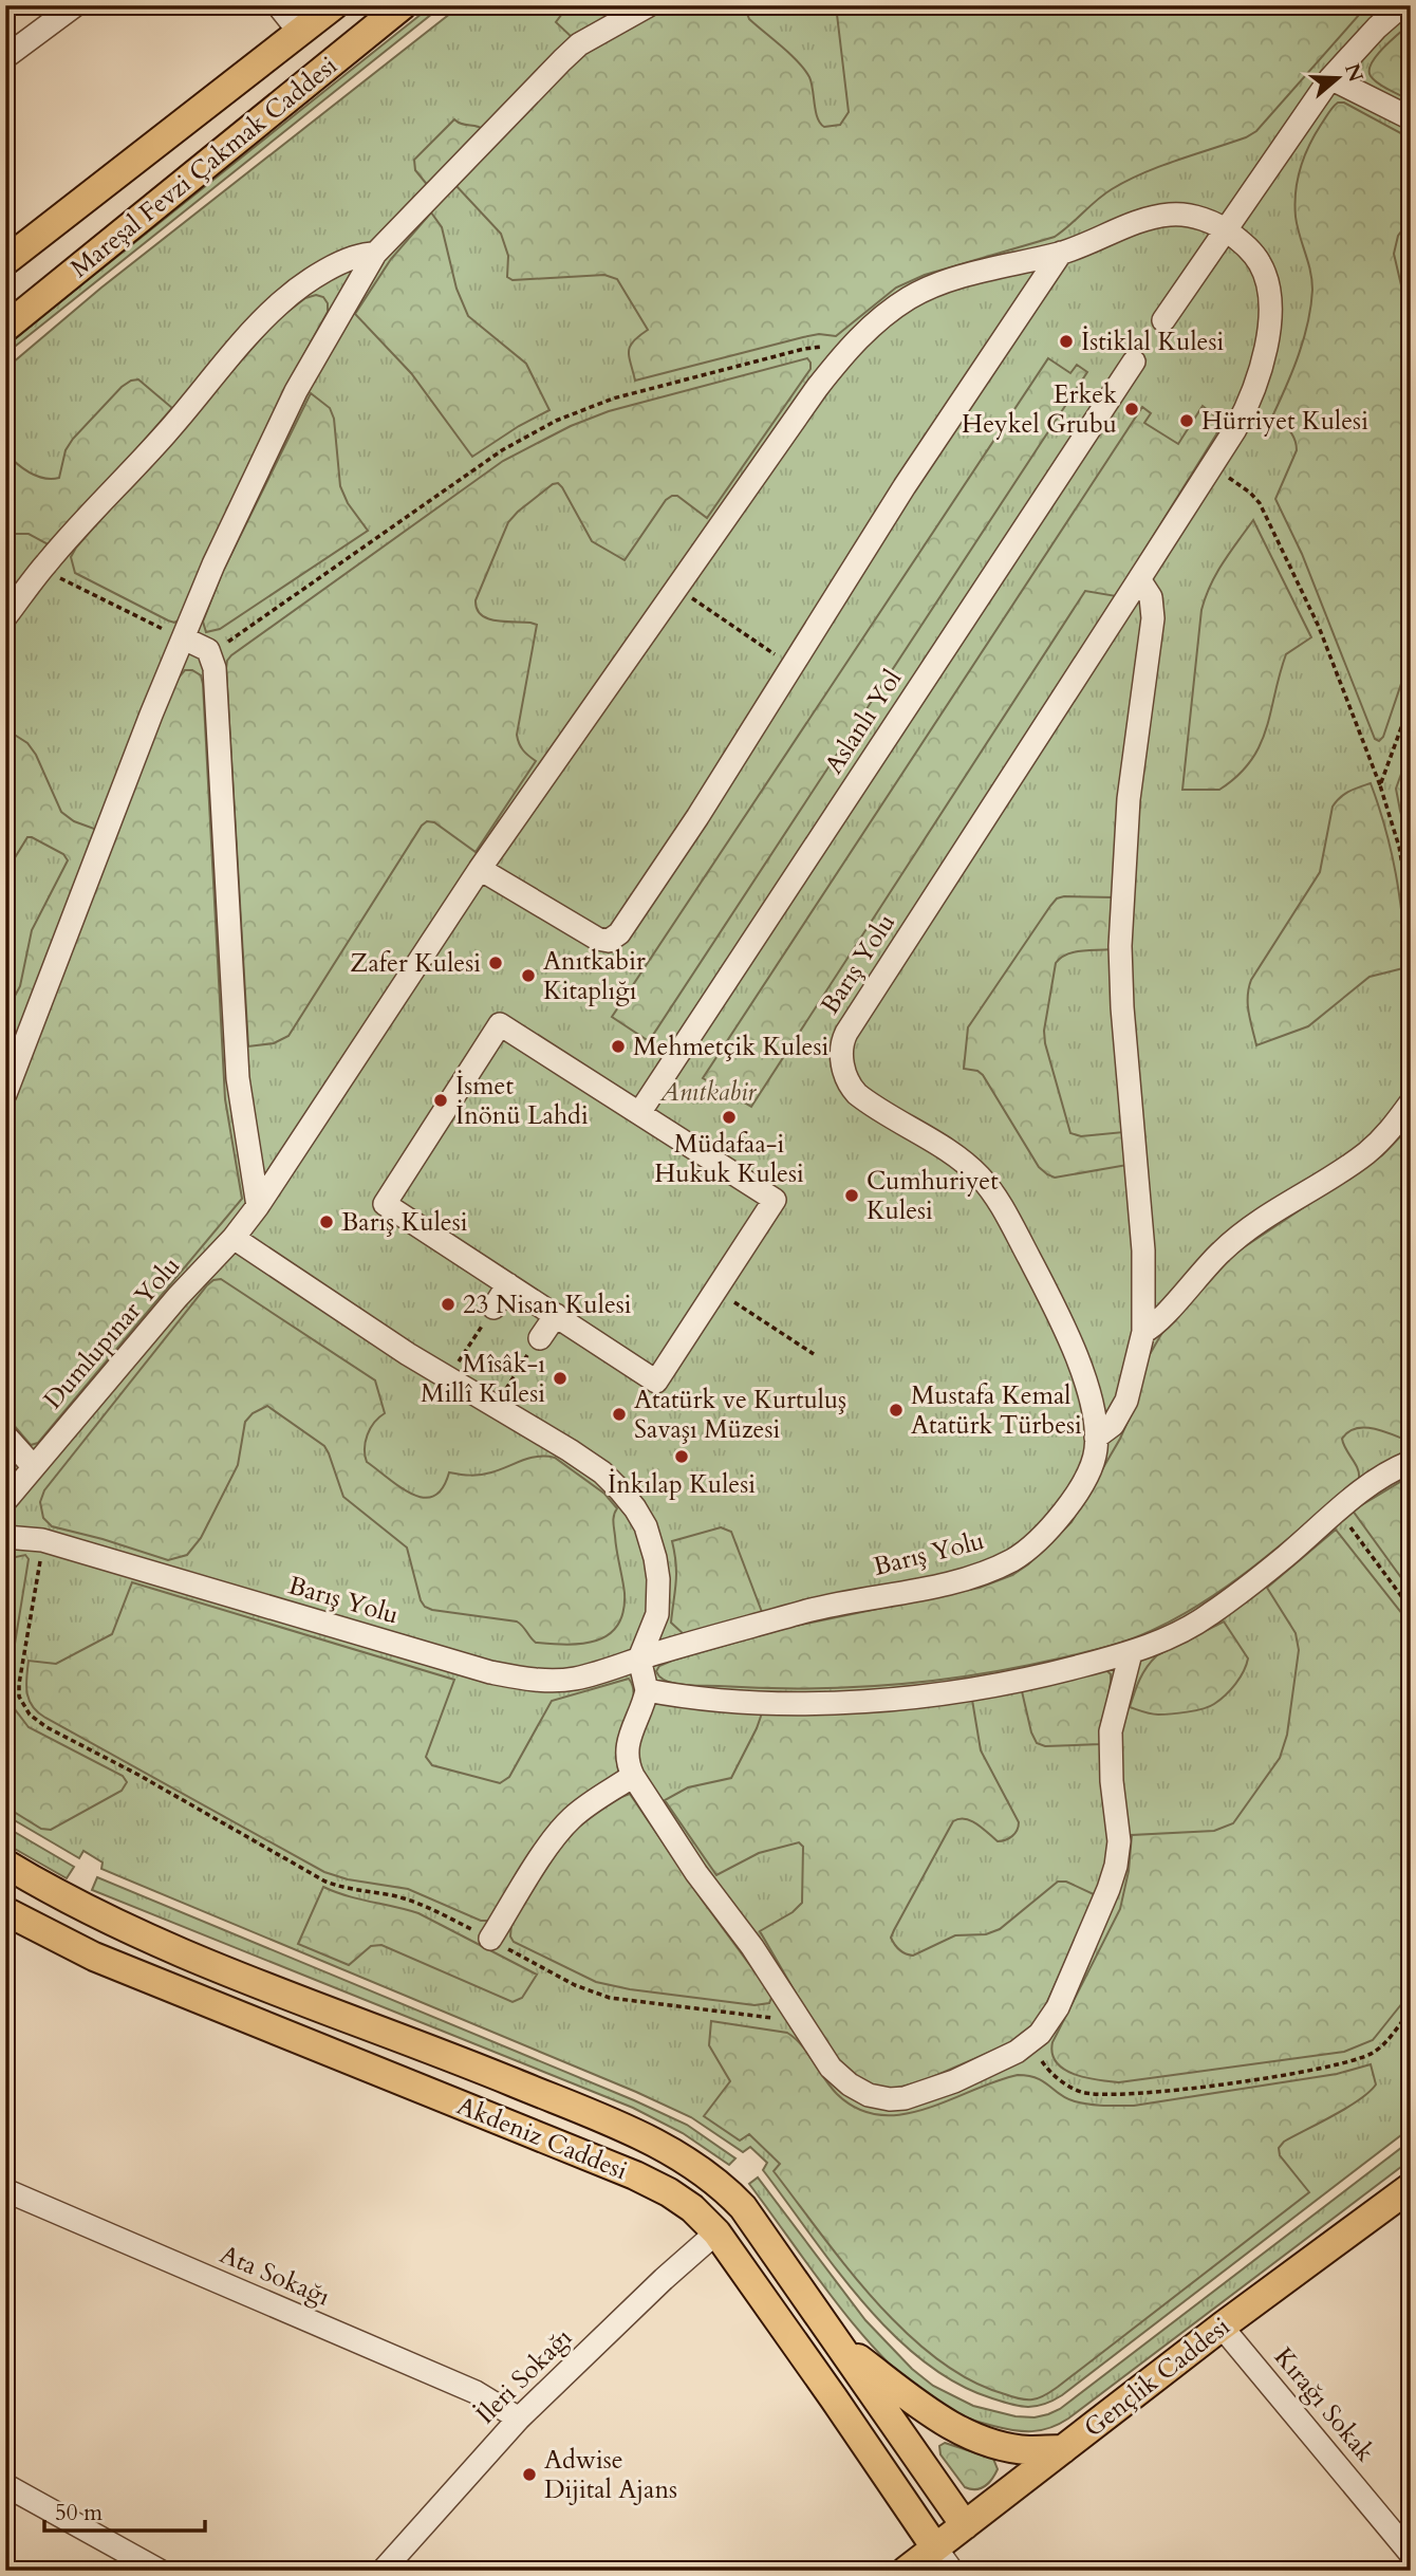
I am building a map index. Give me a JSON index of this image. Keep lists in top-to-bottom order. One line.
{"streets":{"main road":["Mareşal Fevzi Çakmak Caddesi","Akdeniz Caddesi","Gençlik Caddesi"],"street":["Aslanlı Yol","Barış Yolu","Dumlupınar Yolu","Ata Sokağı","İleri Sokağı","Kırağı Sokak"]},"crossings":[["Akdeniz Caddesi","İleri Sokağı"],["Akdeniz Caddesi","Gençlik Caddesi"],["Ata Sokağı","İleri Sokağı"],["Gençlik Caddesi","Kırağı Sokak"]],"parks":["Anıtkabir"],"places":["İstiklal Kulesi","Erkek Heykel Grubu","Hürriyet Kulesi","Zafer Kulesi","Anıtkabir Kitaplığı","Mehmetçik Kulesi","İsmet İnönü Lahdi","Müdafaa-i Hukuk Kulesi","Cumhuriyet Kulesi","Barış Kulesi","23 Nisan Kulesi","Mîsâk-ı Millî Kulesi","Mustafa Kemal Atatürk Türbesi","Atatürk ve Kurtuluş Savaşı Müzesi","İnkılap Kulesi","Adwise Dijital Ajans"],"scale_bar":"50 m","north":"right"}
